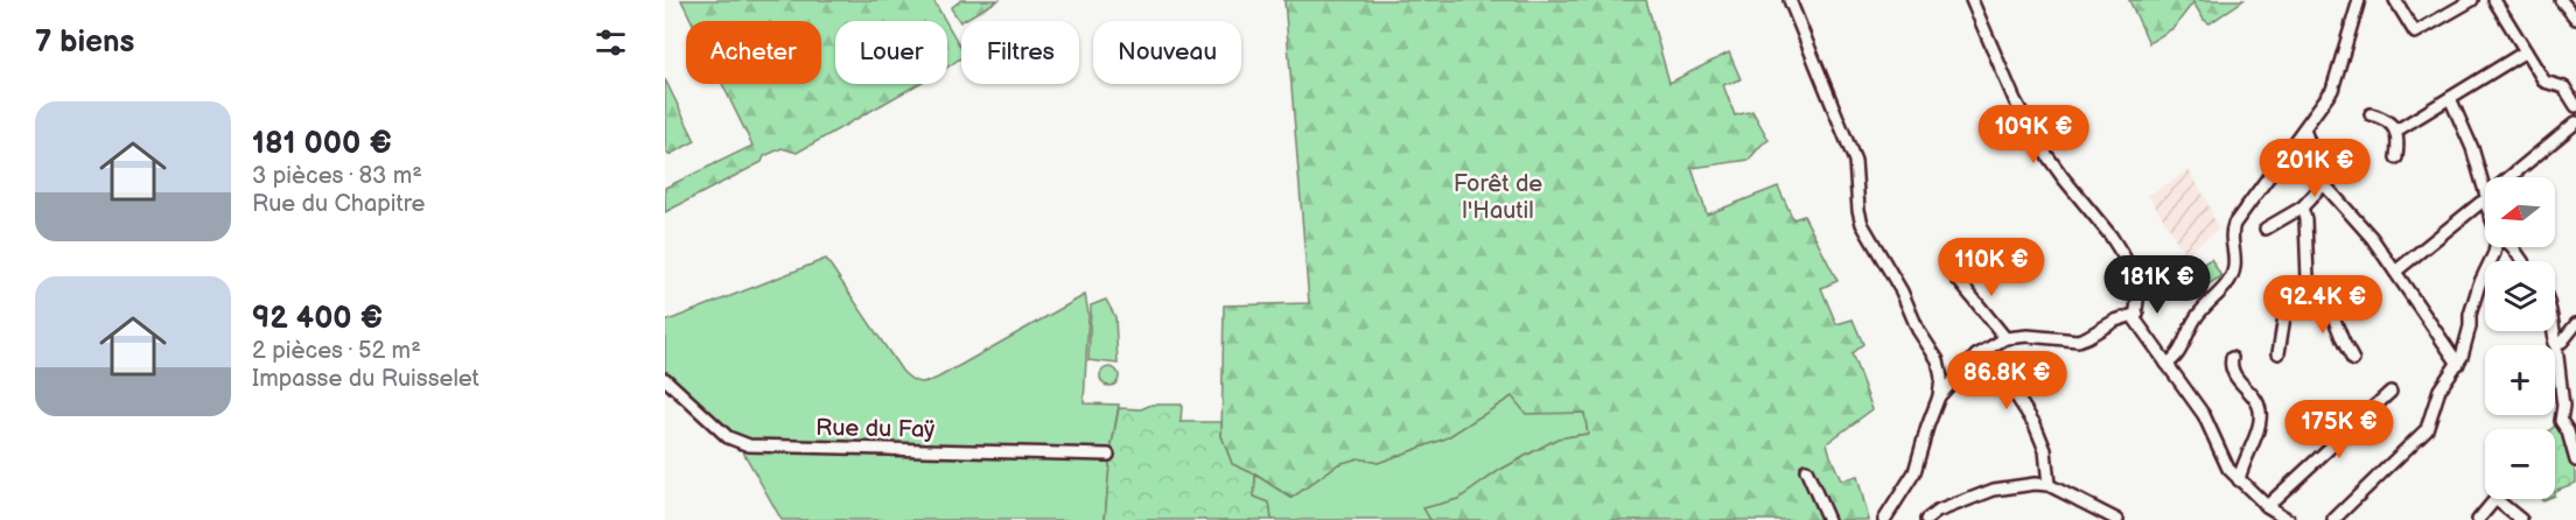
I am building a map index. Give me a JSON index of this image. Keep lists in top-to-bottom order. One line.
{"streets":{"street":["Rue du Faÿ"]},"parks":["Forêt de l'Hautil"],"north":"left","page":{"heading":"7 biens","chip":["Acheter","Louer","Filtres","Nouveau"],"list":[{"name":"181 000 €","note":"3 pièces · 83 m² · Rue du Chapitre"},{"name":"92 400 €","note":"2 pièces · 52 m² · Impasse du Ruisselet"}],"price":["109K €","201K €","110K €","181K €","92.4K €","86.8K €","175K €"],"map_buttons":["+","−"]}}
